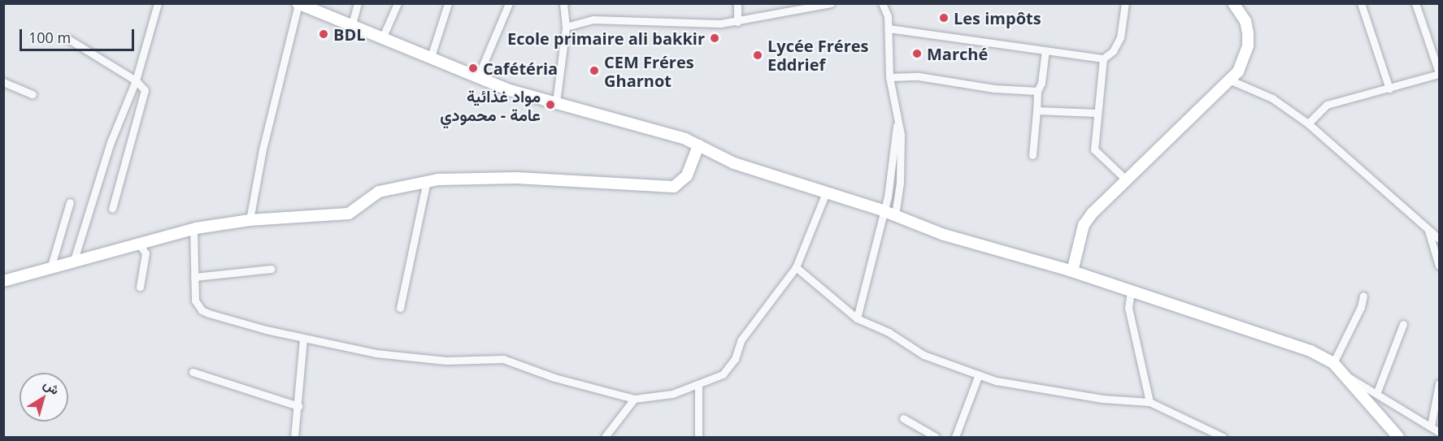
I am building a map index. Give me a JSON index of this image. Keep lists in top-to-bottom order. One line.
{"places":["Les impôts","BDL","Ecole primaire ali bakkir","Marché","Lycée Fréres Eddrief","Cafétéria","CEM Fréres Gharnot","مواد غذائية عامة - محمودي"],"scale_bar":"100 m","north":"top right"}
